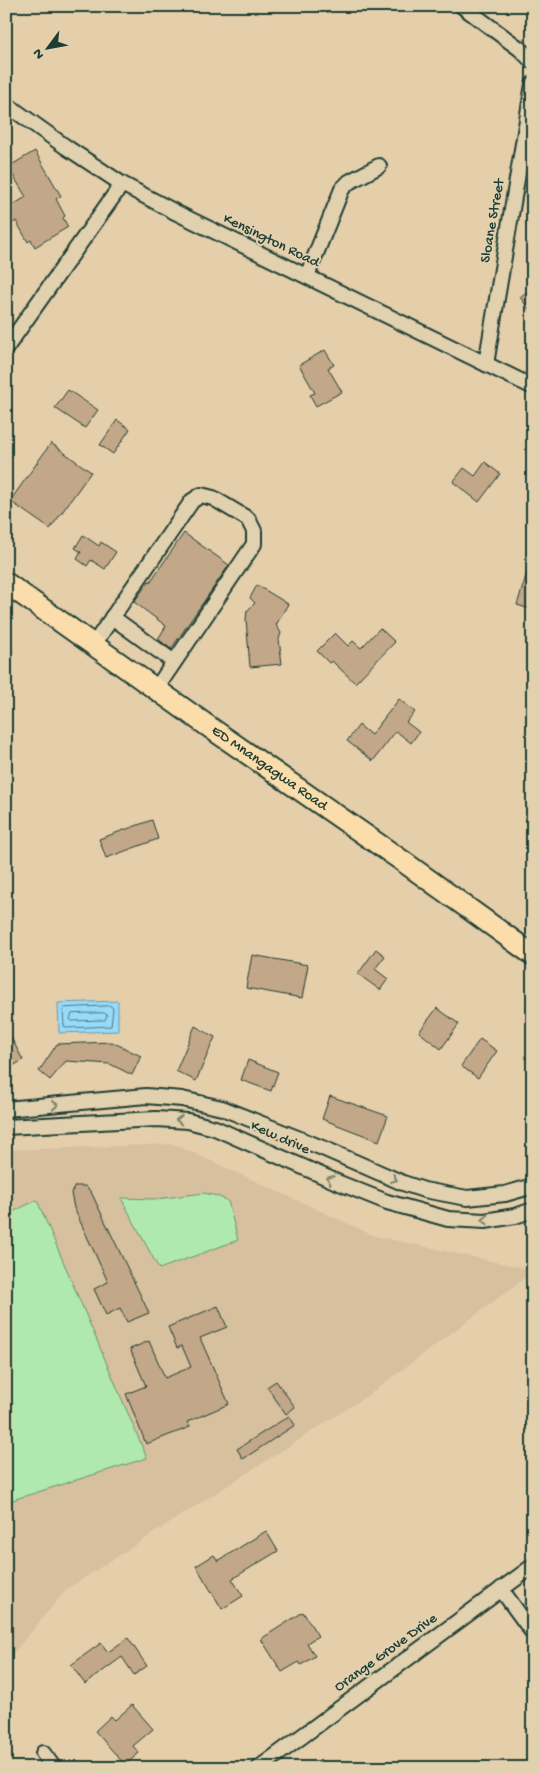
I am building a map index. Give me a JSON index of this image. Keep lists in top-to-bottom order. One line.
{"streets":{"highway":["ED Mnangagwa Road"],"street":["Sloane Street","Kensington Road","Kew drive","Orange Grove Drive"]},"crossings":[["Sloane Street","Kensington Road"]],"north":"bottom left"}
